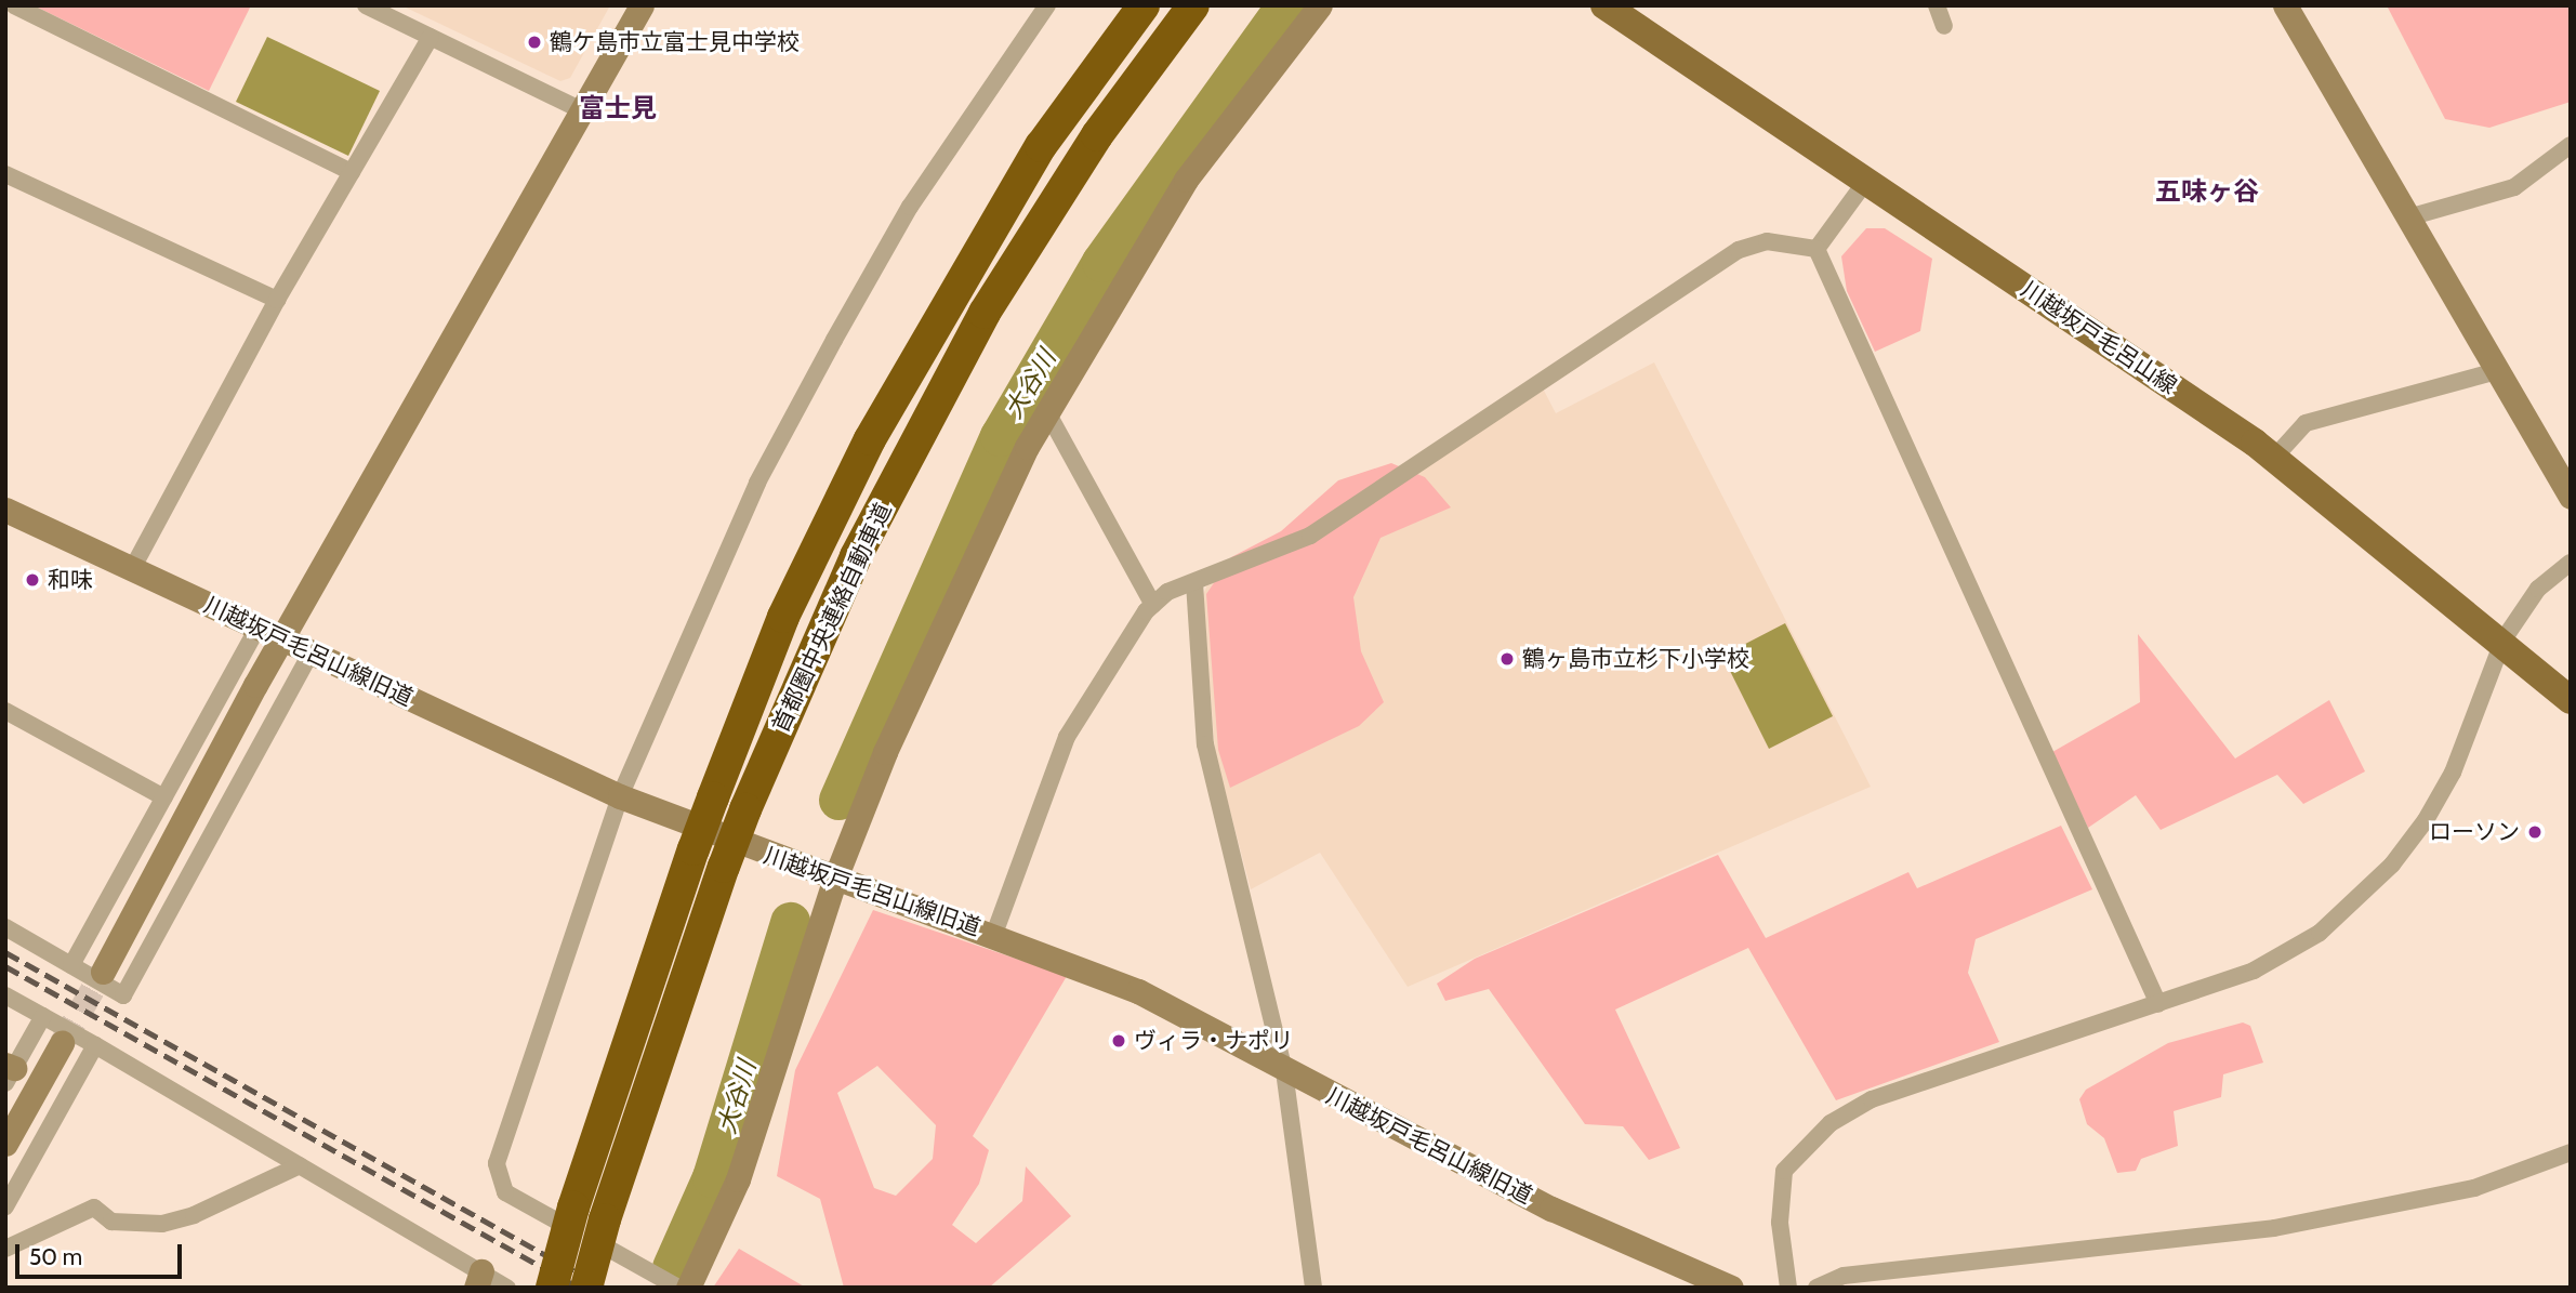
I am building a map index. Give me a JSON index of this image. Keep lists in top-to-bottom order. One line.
{"streets":{"highway":["首都圏中央連絡自動車道"],"main road":["川越坂戸毛呂山線"],"street":["川越坂戸毛呂山線旧道"]},"districts":["富士見","五味ヶ谷"],"water":["大谷川"],"places":["鶴ケ島市立富士見中学校","和味","鶴ヶ島市立杉下小学校","ローソン","ヴィラ・ナポリ"],"scale_bar":"50 m"}
